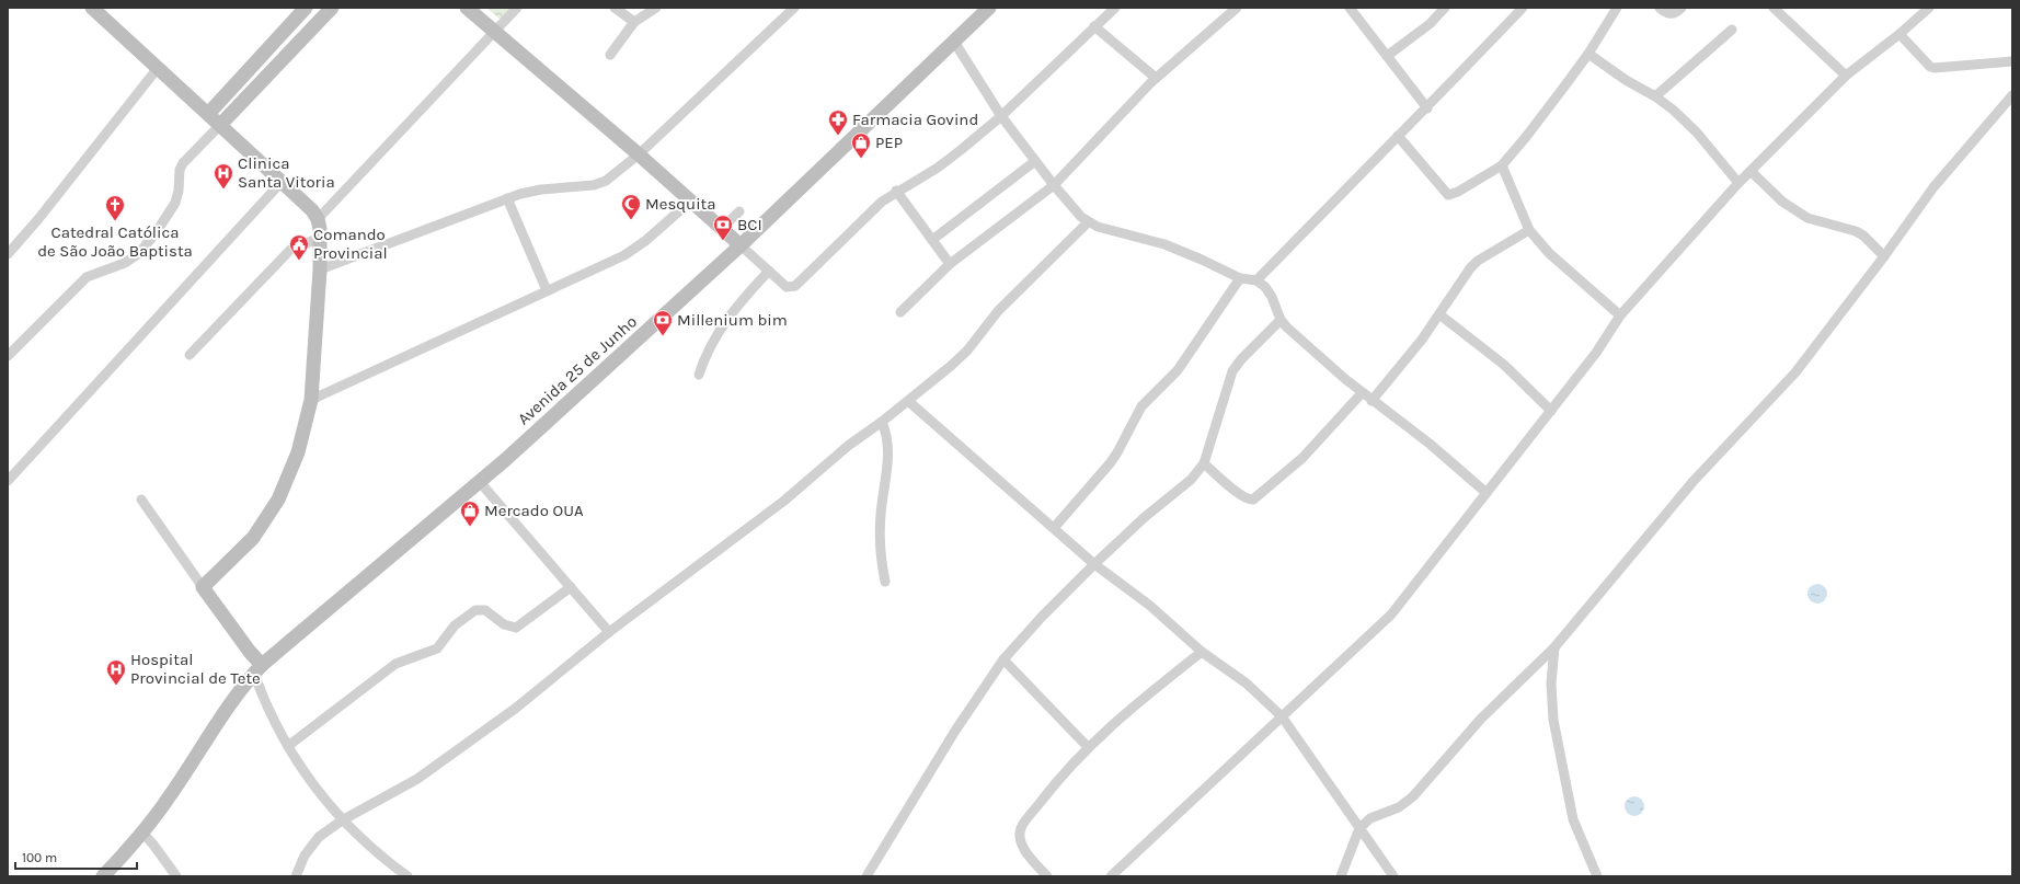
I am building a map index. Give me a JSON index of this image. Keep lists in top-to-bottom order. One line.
{"streets":{"street":["Avenida 25 de Junho"]},"places":{"pharmacy":["Farmacia Govind"],"shop":["PEP","Mercado OUA"],"hospital":["Clinica Santa Vitoria","Hospital Provincial de Tete"],"mosque":["Mesquita"],"church":["Catedral Católica de São João Baptista"],"bank":["BCI","Millenium bim"],"public building":["Comando Provincial"]},"scale_bar":"100 m"}
